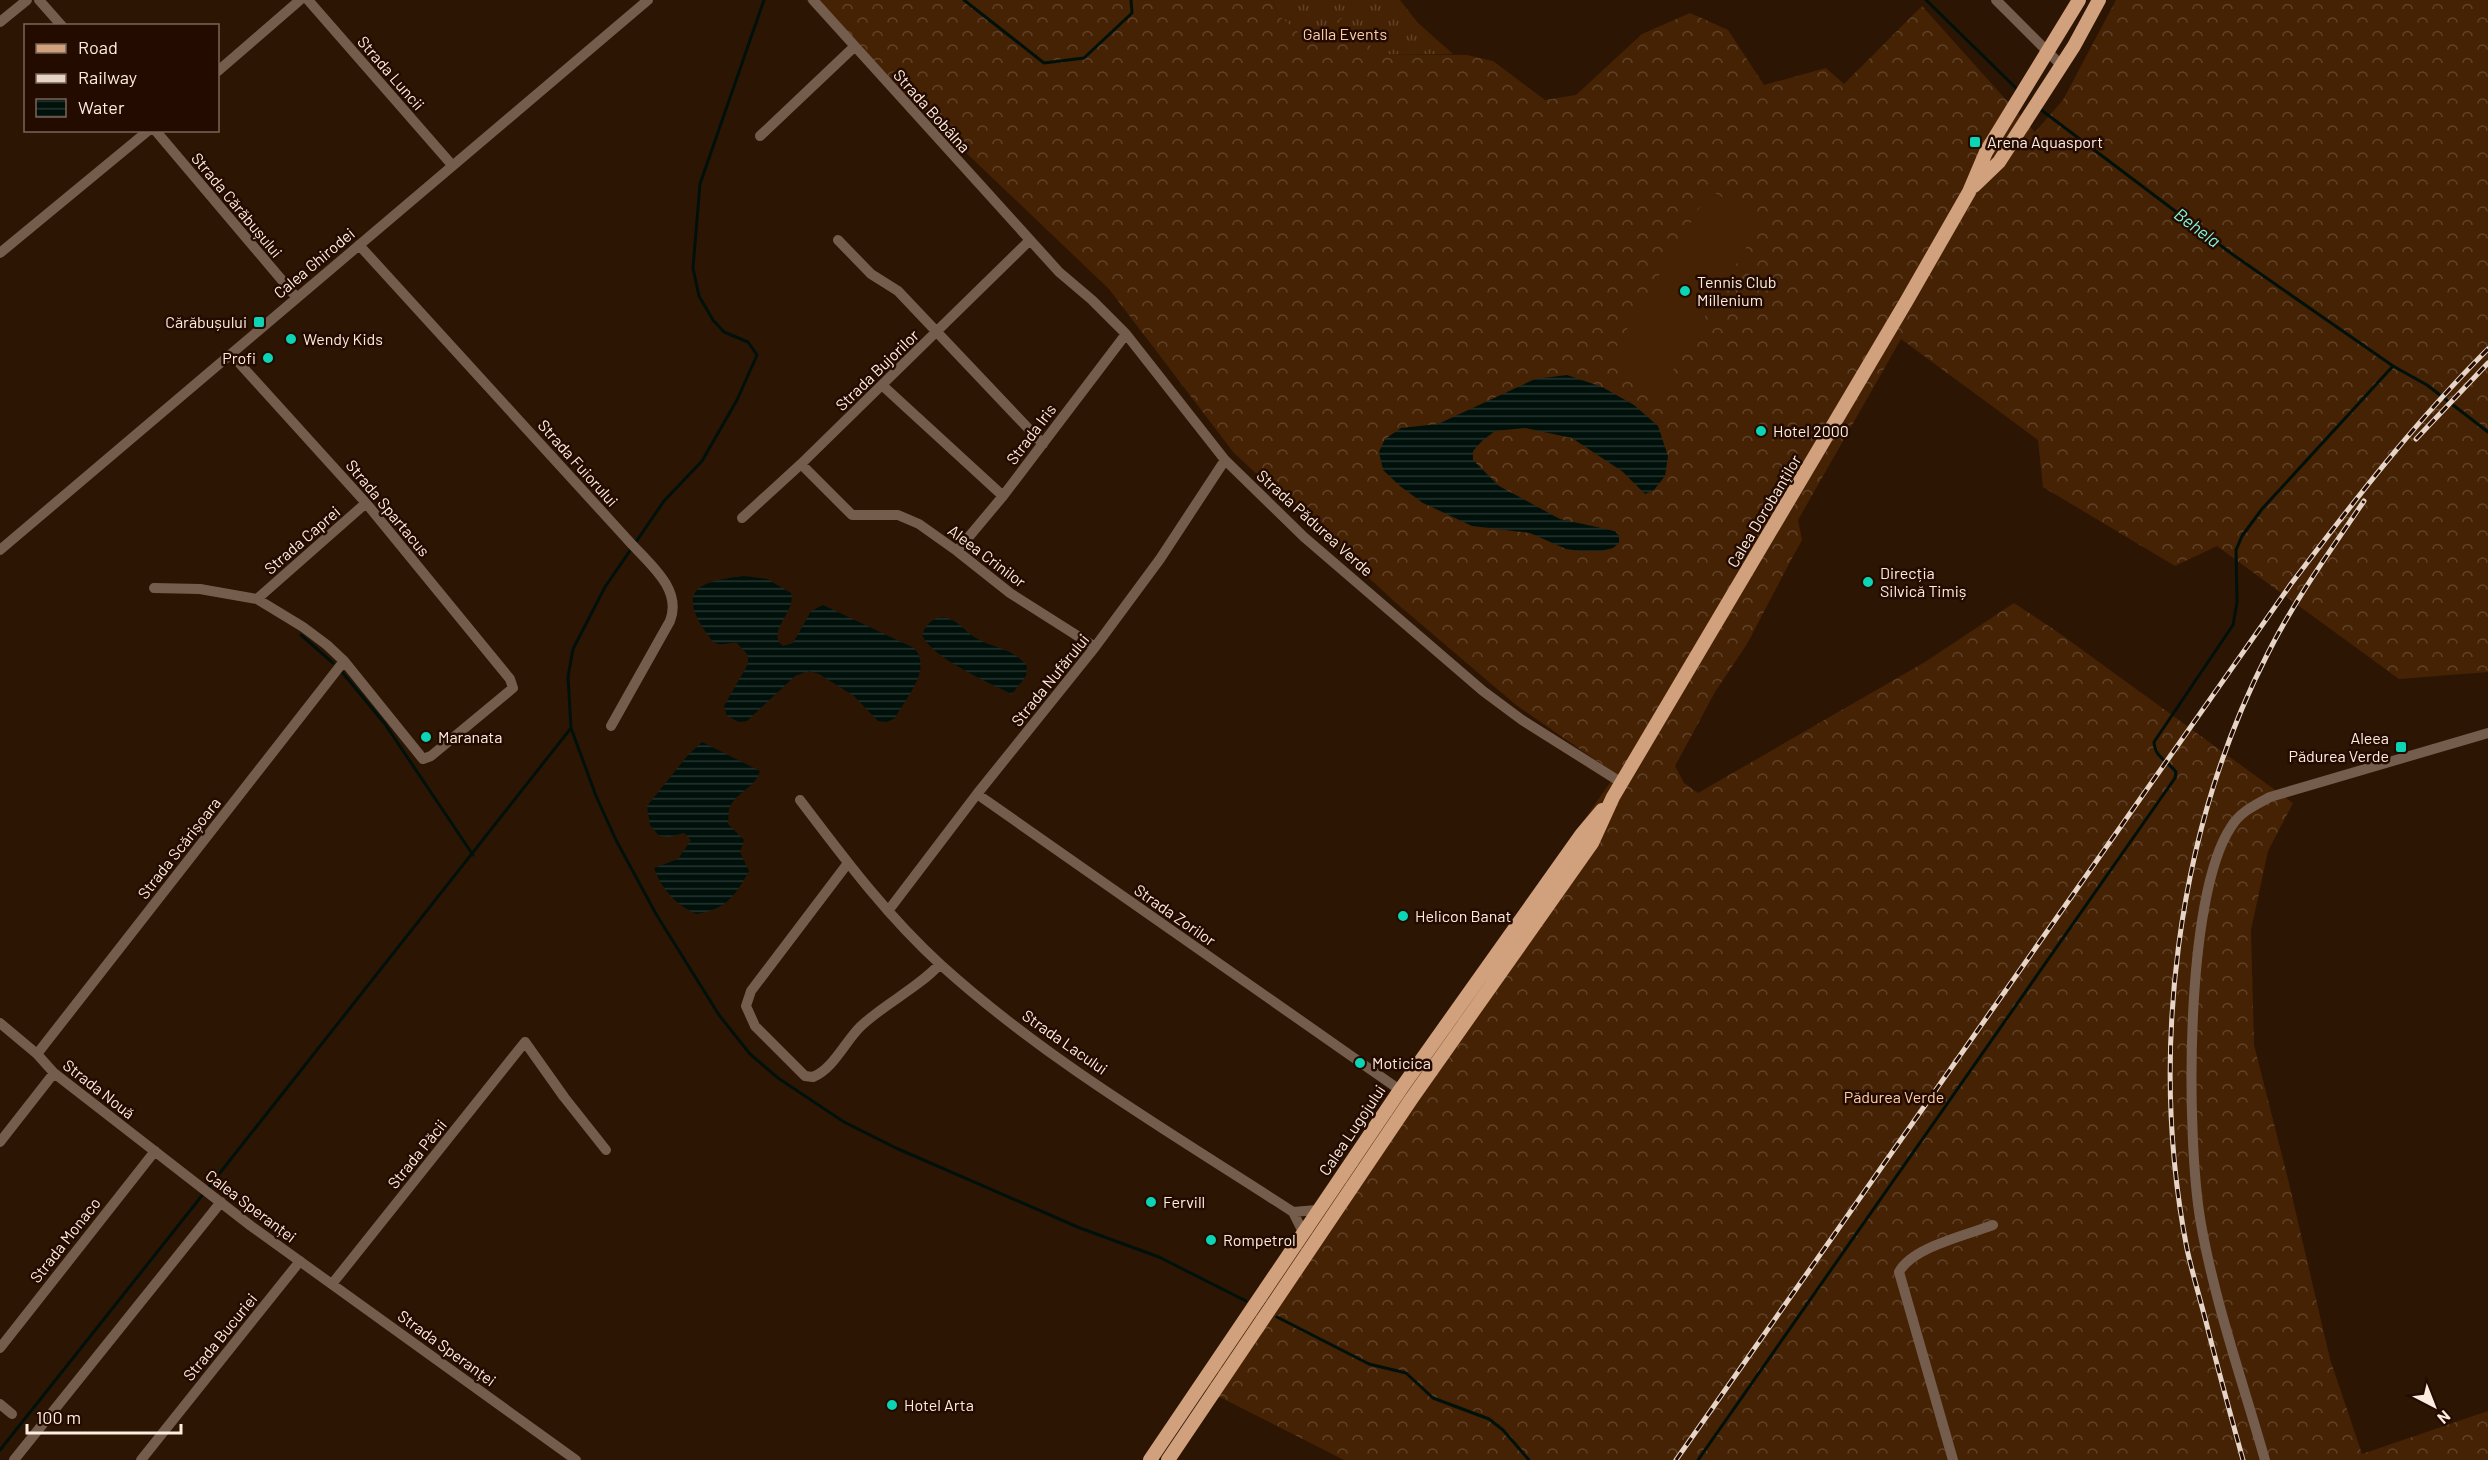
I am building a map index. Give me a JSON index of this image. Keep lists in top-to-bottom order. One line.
{"streets":{"main road":["Calea Dorobanților","Calea Lugojului"],"street":["Strada Luncii","Strada Bobâlna","Strada Cărăbușului","Calea Ghirodei","Strada Bujorilor","Strada Iris","Strada Fuiorului","Strada Spartacus","Strada Pădurea Verde","Strada Caprei","Aleea Crinilor","Strada Nufărului","Strada Scărișoara","Strada Zorilor","Strada Lacului","Strada Nouă","Strada Păcii","Calea Speranței","Strada Monaco","Strada Bucuriei","Strada Speranței"]},"crossings":[["Strada Luncii","Calea Ghirodei"],["Strada Bobâlna","Strada Bujorilor"],["Strada Bobâlna","Strada Pădurea Verde"],["Strada Cărăbușului","Calea Ghirodei"],["Calea Ghirodei","Strada Fuiorului"],["Calea Ghirodei","Strada Spartacus"],["Strada Bujorilor","Strada Pădurea Verde"],["Strada Bujorilor","Aleea Crinilor"],["Strada Iris","Strada Pădurea Verde"],["Strada Iris","Aleea Crinilor"],["Strada Spartacus","Strada Caprei"],["Strada Spartacus","Strada Scărișoara"],["Calea Dorobanților","Strada Pădurea Verde"],["Calea Dorobanților","Calea Lugojului"],["Strada Pădurea Verde","Strada Nufărului"],["Strada Pădurea Verde","Calea Lugojului"],["Aleea Crinilor","Strada Nufărului"],["Strada Nufărului","Strada Zorilor"],["Strada Nufărului","Strada Lacului"],["Strada Scărișoara","Strada Nouă"],["Strada Zorilor","Calea Lugojului"],["Strada Nouă","Calea Speranței"],["Strada Nouă","Strada Monaco"],["Strada Păcii","Strada Speranței"],["Calea Speranței","Strada Bucuriei"],["Calea Speranței","Strada Speranței"],["Strada Bucuriei","Strada Speranței"]],"water":["Behela"],"parks":["Galla Events","Pădurea Verde"],"places":{"transit":["Arena Aquasport","Cărăbușului","Aleea Pădurea Verde"],"other":["Tennis Club Millenium","Wendy Kids","Profi","Hotel 2000","Direcția Silvică Timiș","Maranata","Helicon Banat","Moticica","Fervill","Rompetrol","Hotel Arta"]},"legend":["Road","Railway","Water"],"scale_bar":"100 m","north":"bottom right"}
